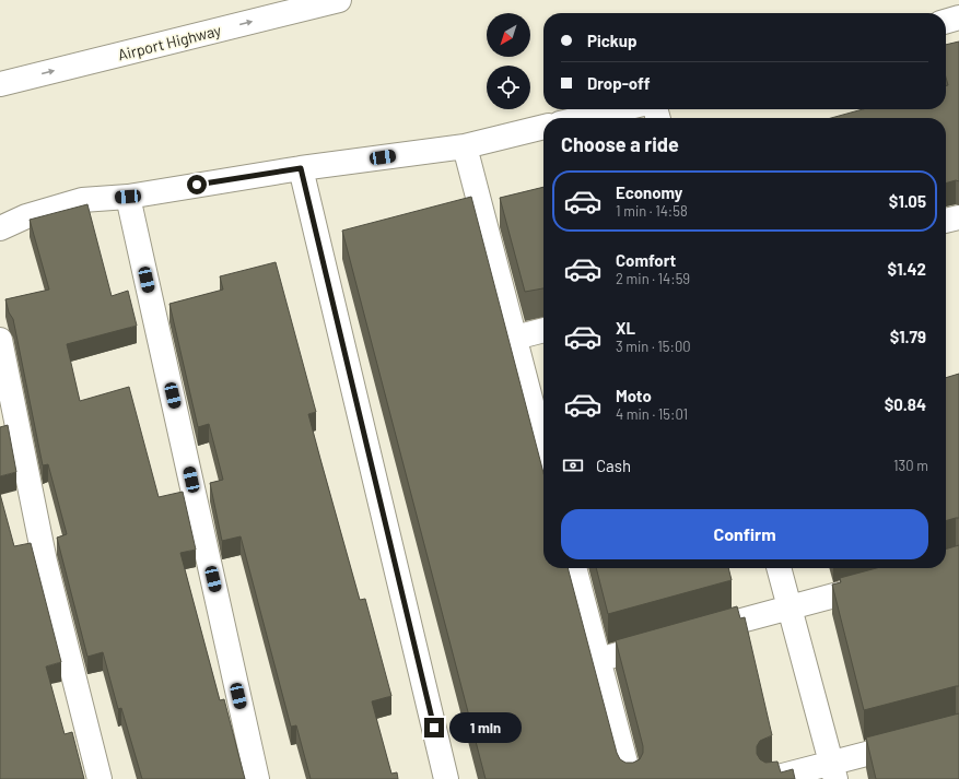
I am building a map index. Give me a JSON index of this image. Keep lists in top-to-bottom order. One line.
{"streets":{"main road":["Airport Highway"]},"north":"bottom left","page":{"banner":["Pickup","Drop-off"],"heading":"Choose a ride","list":[{"name":"Economy","note":"1 min · 14:58","value":"$1.05"},{"name":"Comfort","note":"2 min · 14:59","value":"$1.42"},{"name":"XL","note":"3 min · 15:00","value":"$1.79"},{"name":"Moto","note":"4 min · 15:01","value":"$0.84"}],"pay":["Cash","130 m"],"buttons":"Confirm","bubble":"1 min"}}
